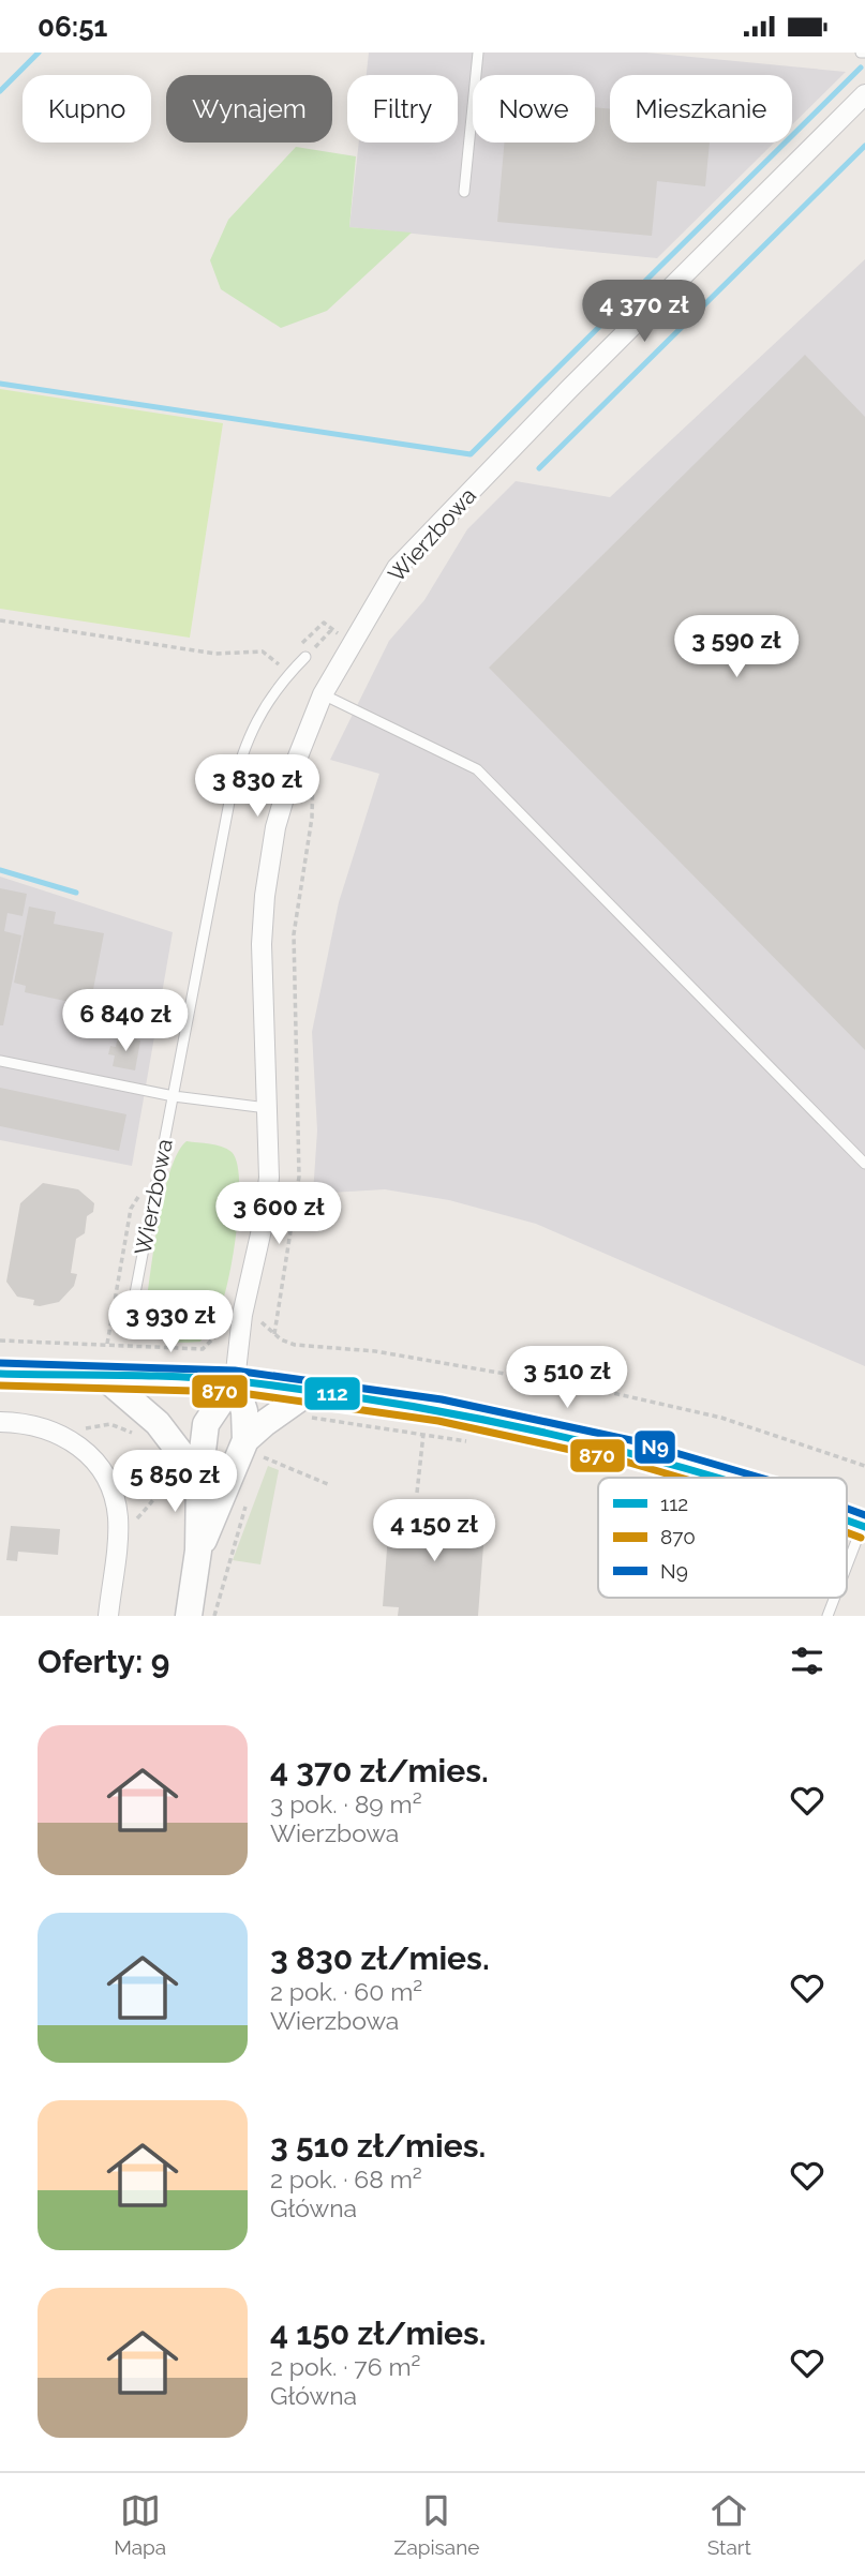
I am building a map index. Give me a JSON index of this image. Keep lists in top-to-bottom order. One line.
{"streets":{"street":["Wierzbowa"]},"lines":["transit line N9","transit line 112","transit line 870"],"legend":["112","870","N9"],"page":{"status":"06:51","chip":["Kupno","Wynajem","Filtry","Nowe","Mieszkanie"],"price":["4 370 zł","3 590 zł","3 830 zł","6 840 zł","3 600 zł","3 930 zł","3 510 zł","5 850 zł","4 150 zł"],"heading":"Oferty: 9","list":[{"name":"4 370 zł/mies.","note":"3 pok. · 89 m² · Wierzbowa"},{"name":"3 830 zł/mies.","note":"2 pok. · 60 m² · Wierzbowa"},{"name":"3 510 zł/mies.","note":"2 pok. · 68 m² · Główna"},{"name":"4 150 zł/mies.","note":"2 pok. · 76 m² · Główna"}],"tabs":["Mapa","Zapisane","Start"]}}
